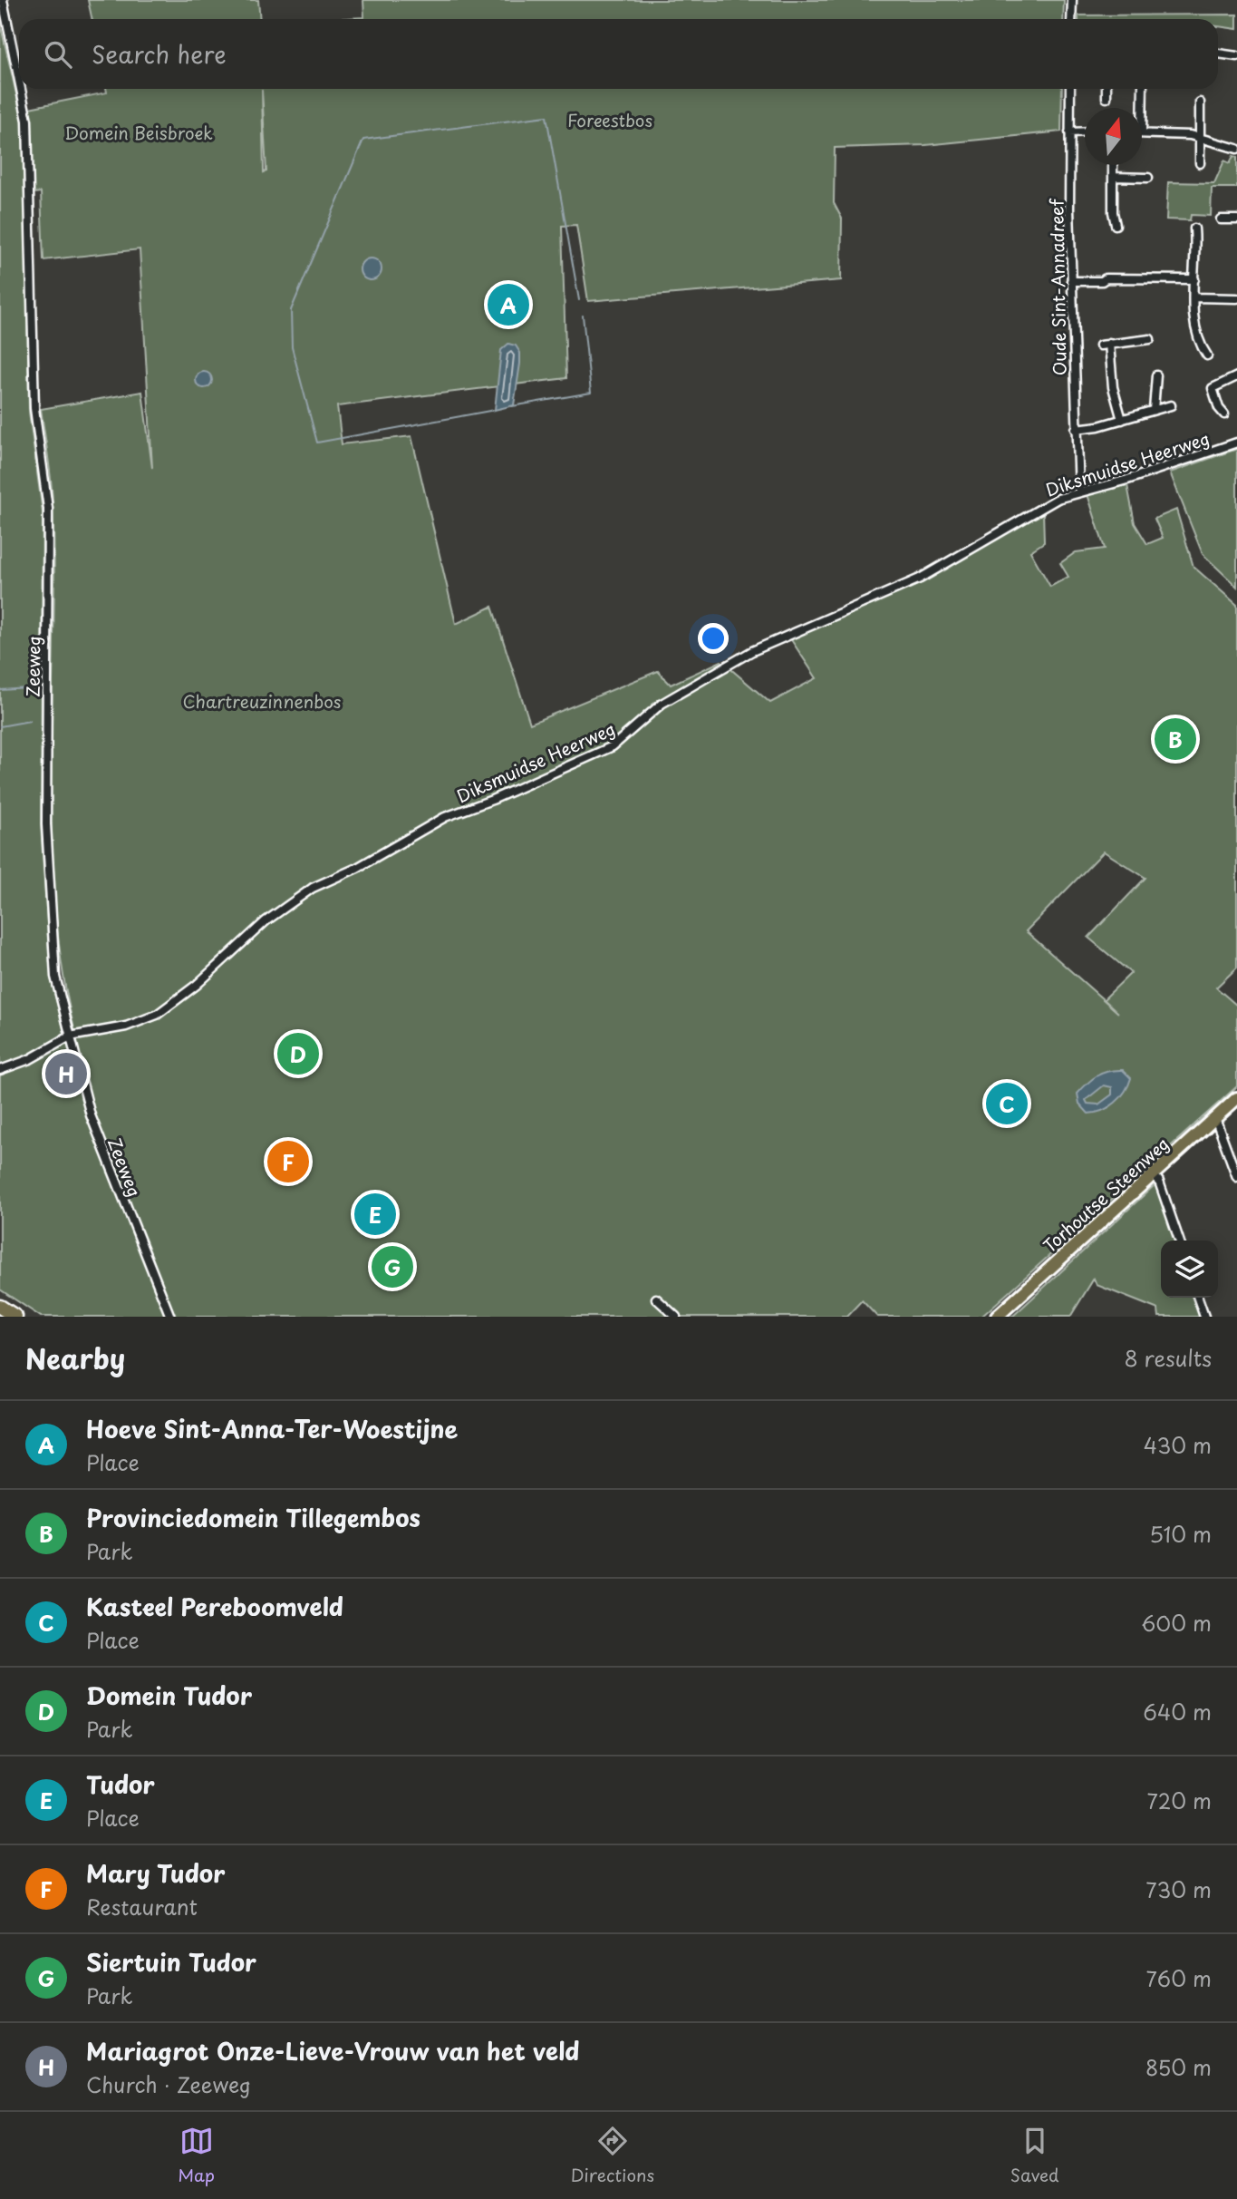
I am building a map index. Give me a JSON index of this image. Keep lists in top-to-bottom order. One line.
{"streets":{"main road":["Torhoutse Steenweg"],"street":["Oude Sint-Annadreef","Diksmuidse Heerweg","Zeeweg"]},"crossings":[["Oude Sint-Annadreef","Diksmuidse Heerweg"],["Diksmuidse Heerweg","Zeeweg"]],"parks":["Foreestbos","Domein Beisbroek","Chartreuzinnenbos"],"north":"top","page":{"search":"Search here","pins":["A","B","D","H","C","F","E","G"],"heading":["Nearby","8 results"],"list":[{"mark":"A","name":"Hoeve Sint-Anna-Ter-Woestijne","note":"Place","value":"430 m"},{"mark":"B","name":"Provinciedomein Tillegembos","note":"Park","value":"510 m"},{"mark":"C","name":"Kasteel Pereboomveld","note":"Place","value":"600 m"},{"mark":"D","name":"Domein Tudor","note":"Park","value":"640 m"},{"mark":"E","name":"Tudor","note":"Place","value":"720 m"},{"mark":"F","name":"Mary Tudor","note":"Restaurant","value":"730 m"},{"mark":"G","name":"Siertuin Tudor","note":"Park","value":"760 m"},{"mark":"H","name":"Mariagrot Onze-Lieve-Vrouw van het veld","note":"Church · Zeeweg","value":"850 m"}],"nav":["Map","Directions","Saved"]}}
